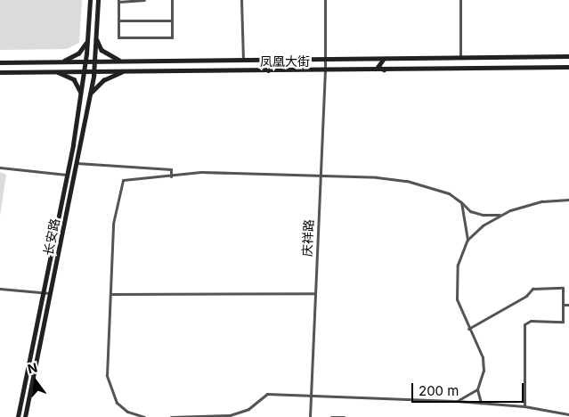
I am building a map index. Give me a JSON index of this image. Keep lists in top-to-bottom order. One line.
{"streets":{"main road":["凤凰大街","长安路"],"street":["庆祥路"]},"crossings":[["凤凰大街","长安路"],["凤凰大街","庆祥路"]],"scale_bar":"200 m","north":"top"}
